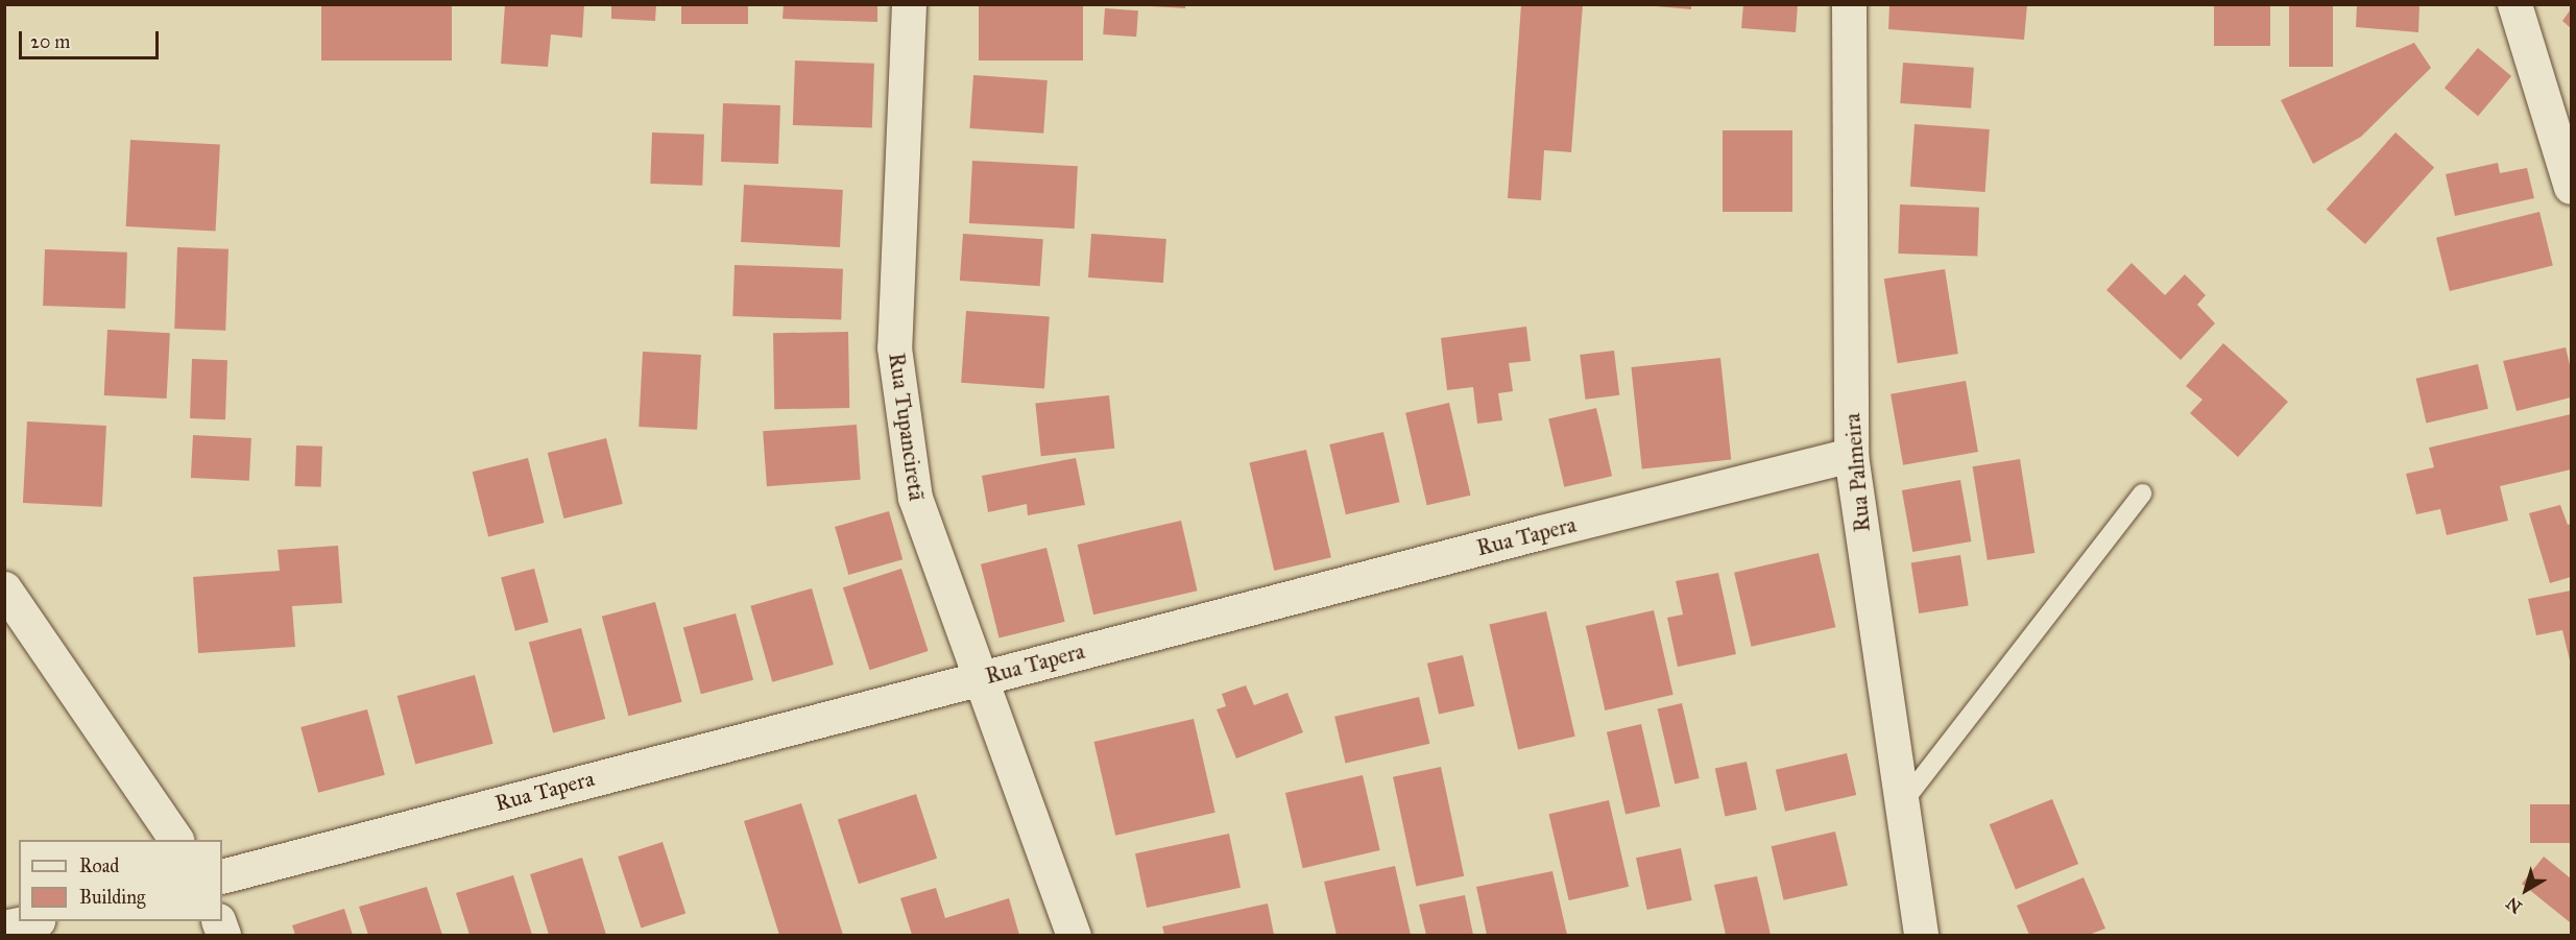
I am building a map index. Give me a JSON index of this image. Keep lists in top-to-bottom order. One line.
{"streets":{"street":["Rua Tupanciretã","Rua Palmeira","Rua Tapera"]},"crossings":[["Rua Tupanciretã","Rua Tapera"],["Rua Palmeira","Rua Tapera"]],"legend":["Road","Building"],"scale_bar":"20 m","north":"bottom left"}
